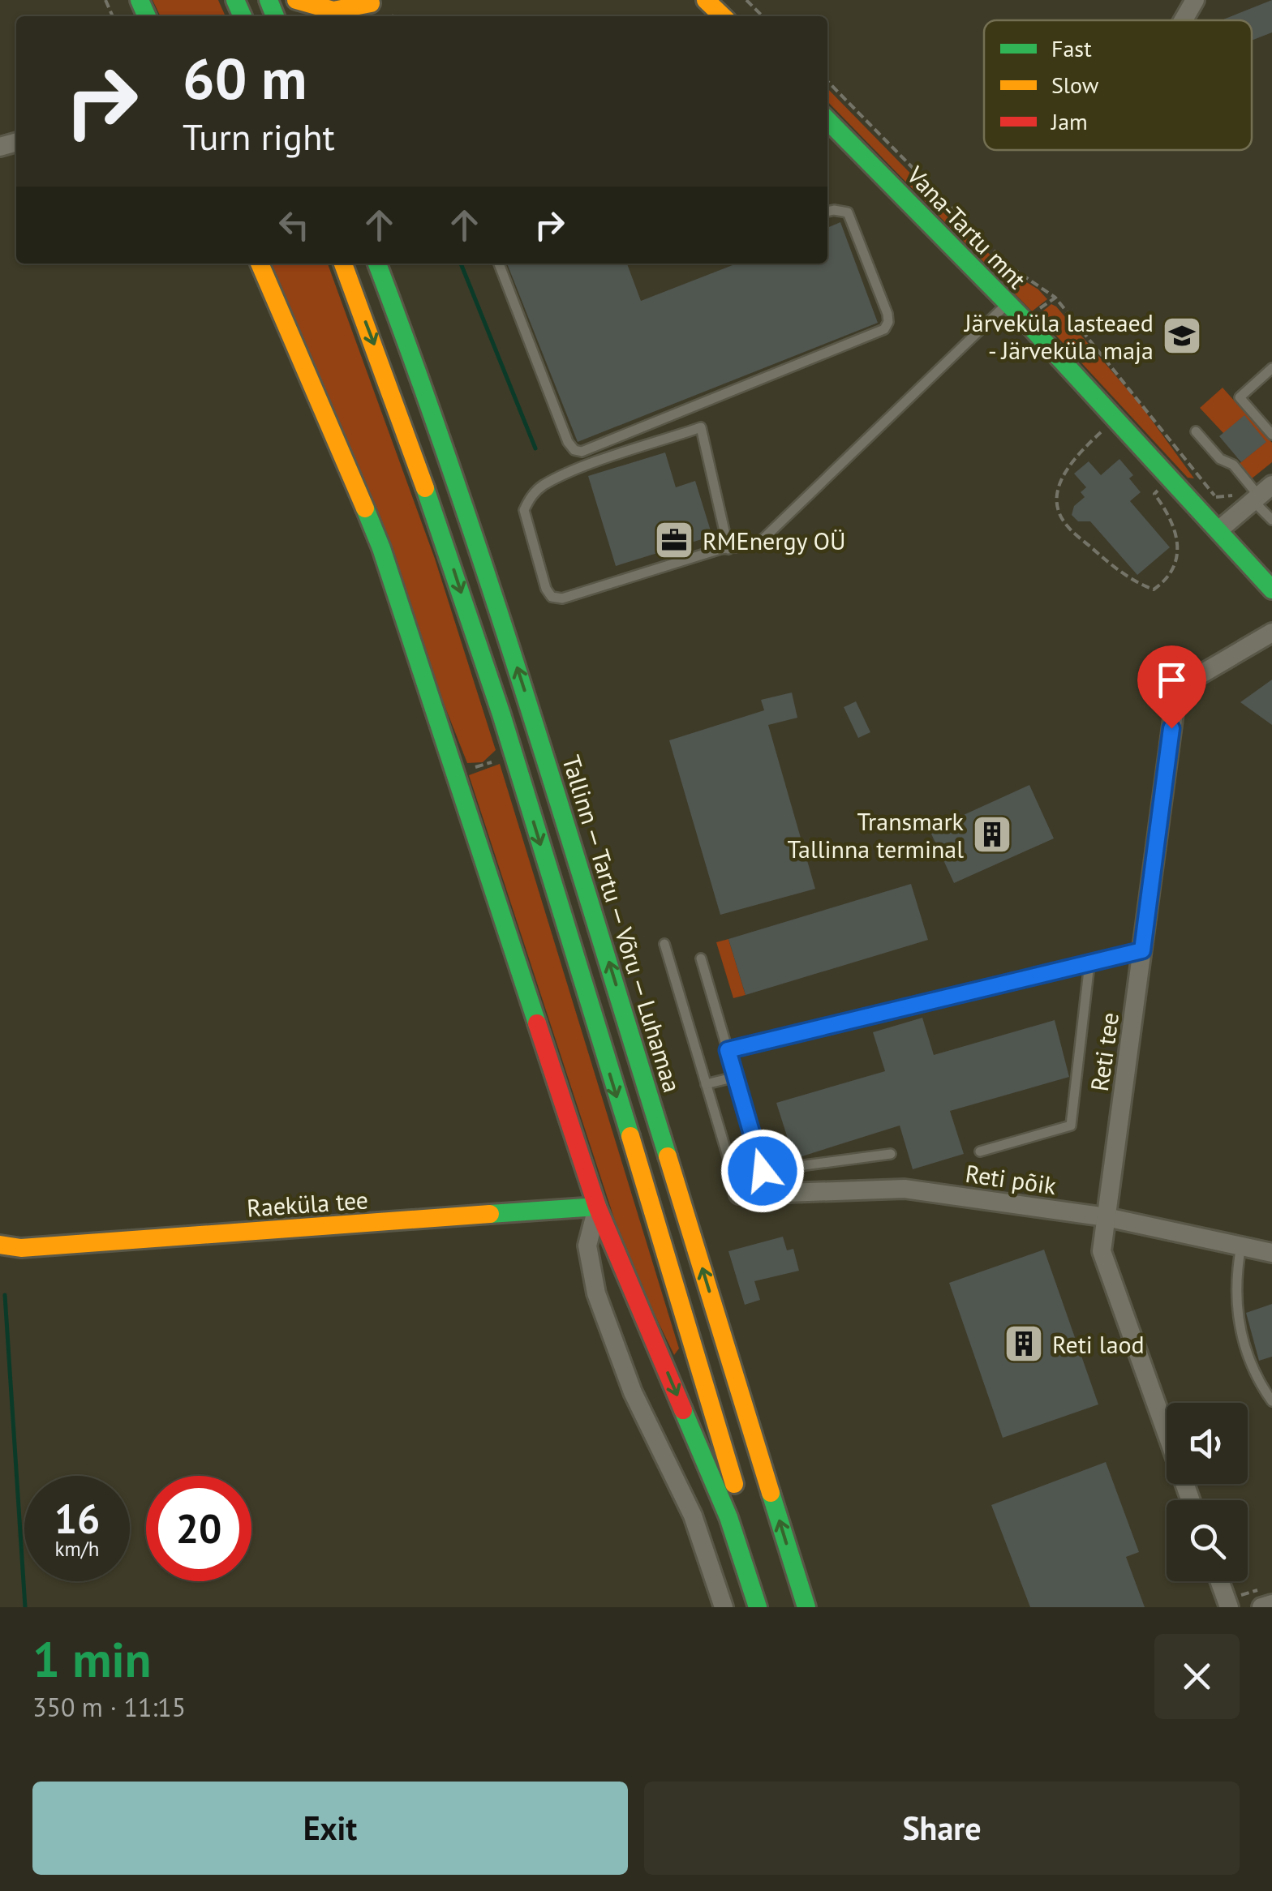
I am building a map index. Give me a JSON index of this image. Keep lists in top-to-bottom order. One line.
{"streets":{"main road":["Vana-Tartu mnt","Tallinn — Tartu — Võru — Luhamaa","Raeküla tee"],"street":["Reti tee","Reti põik"]},"crossings":[["Reti tee","Reti põik"]],"places":{"school or university":["Järveküla lasteaed - Järveküla maja"],"office":["RMEnergy OÜ"],"building":["Transmark Tallinna terminal","Reti laod"]},"legend":["Fast","Slow","Jam"],"page":{"turn":["60 m","Turn right"],"speed":"16 km/h","limit":"20","heading":["1 min","350 m · 11:15"],"buttons":["Exit","Share"]}}
